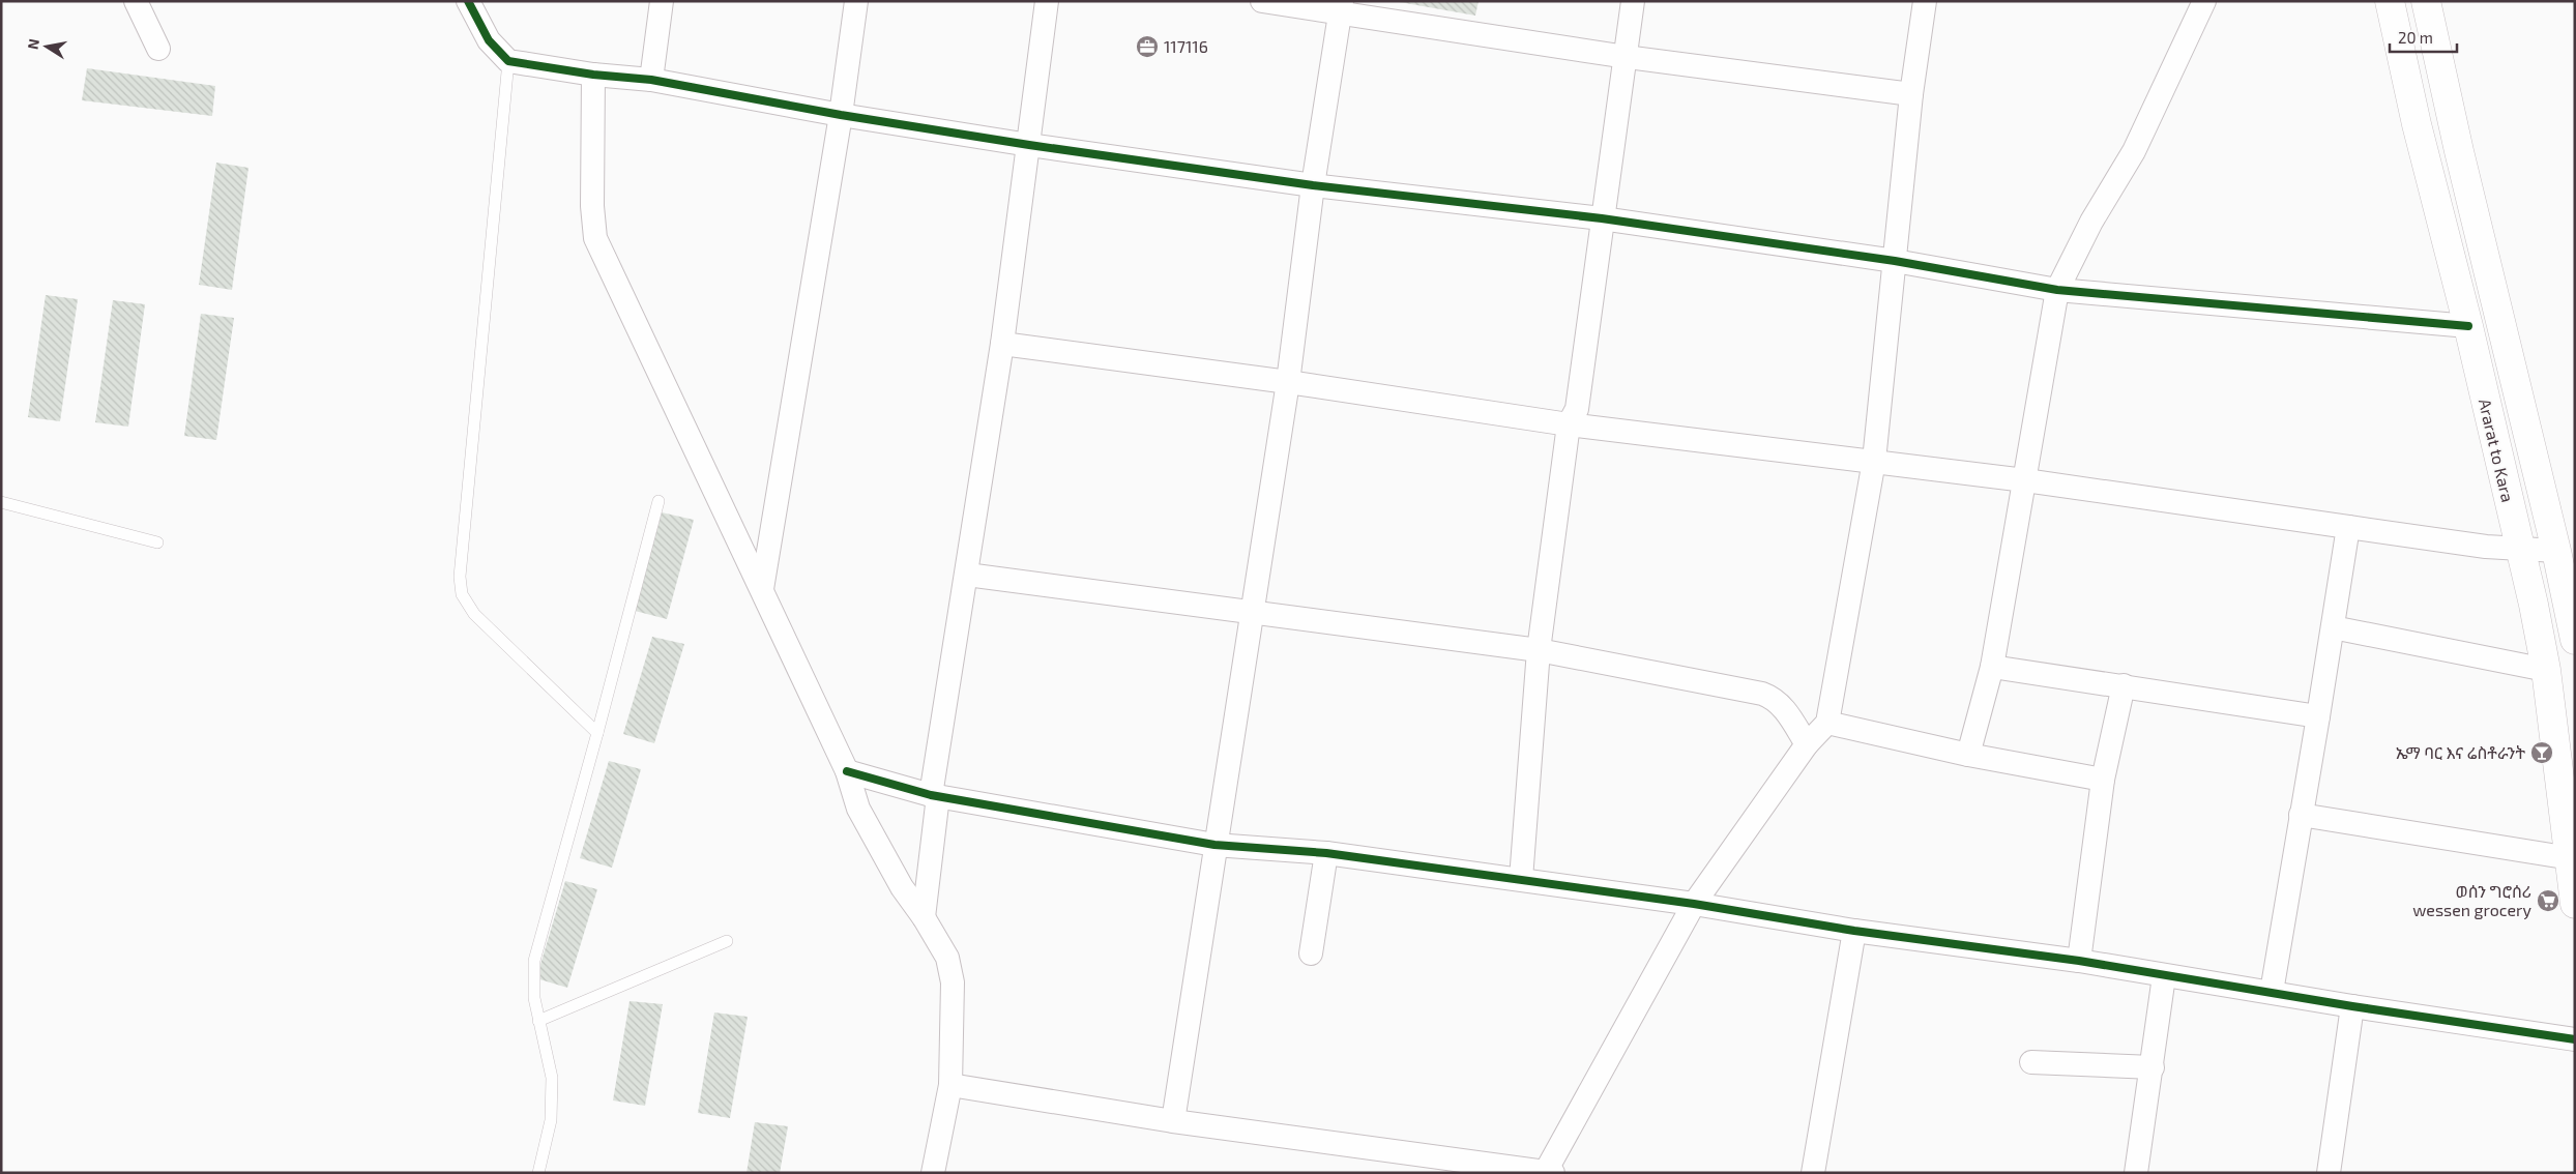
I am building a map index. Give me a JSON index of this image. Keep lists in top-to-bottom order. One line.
{"streets":{"main road":["Ararat to Kara"]},"places":{"office":["117116"],"bar":["ኤማ ባር እና ሬስቶራንት"],"supermarket":["ወሰን ግሮሰሪ wessen grocery"]},"scale_bar":"20 m","north":"left"}
